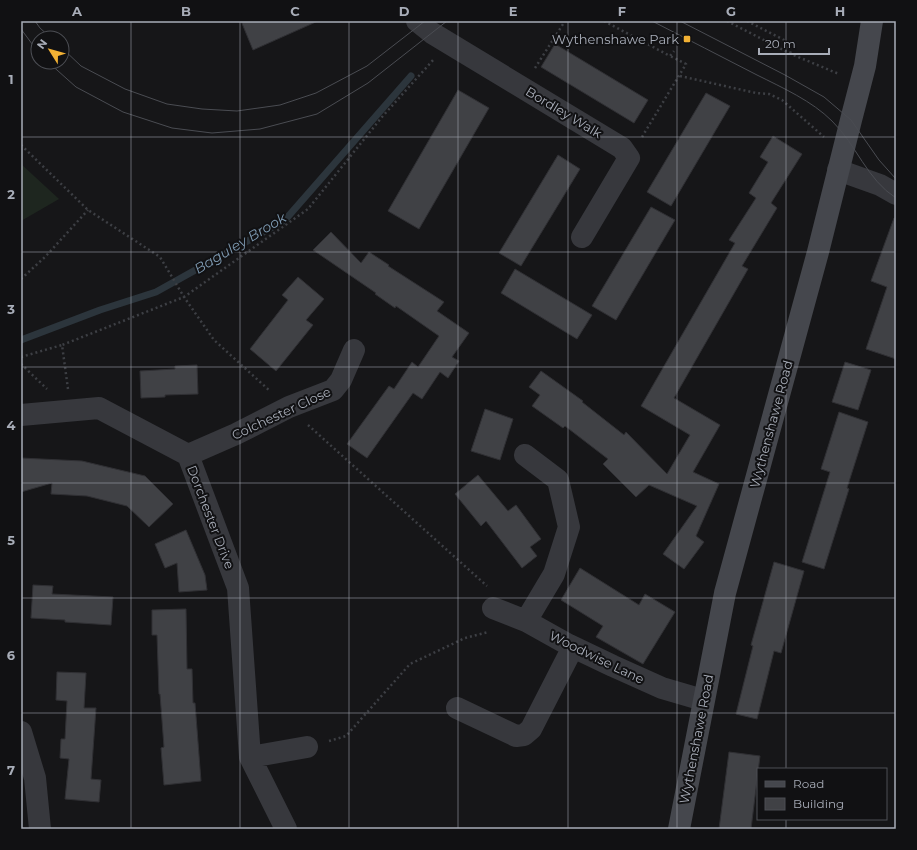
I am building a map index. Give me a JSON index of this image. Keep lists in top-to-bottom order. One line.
{"streets":{"main road":["Wythenshawe Road"],"street":["Bordley Walk","Colchester Close","Dorchester Drive","Woodwise Lane"]},"crossings":[["Colchester Close","Dorchester Drive"],["Wythenshawe Road","Woodwise Lane"]],"water":["Baguley Brook"],"places":{"transit":["Wythenshawe Park"]},"legend":["Road","Building"],"scale_bar":"20 m","north":"top left","grid":{"columns":["A","B","C","D","E","F","G","H"],"rows":["1","2","3","4","5","6","7"]}}
